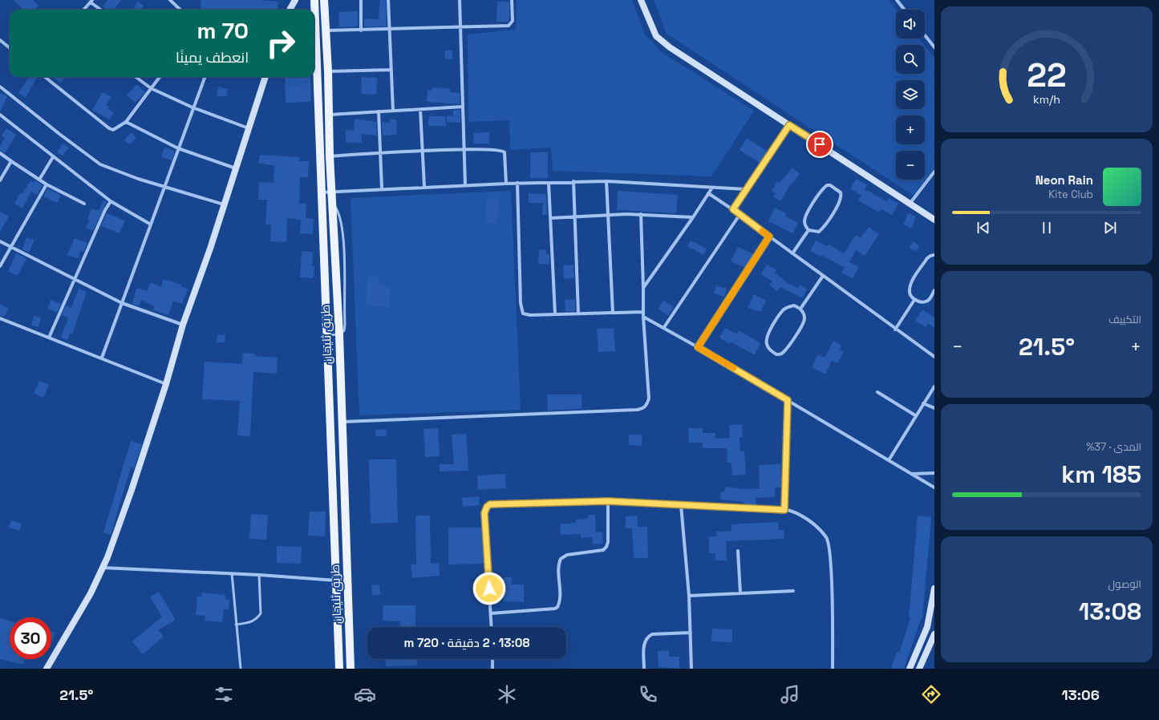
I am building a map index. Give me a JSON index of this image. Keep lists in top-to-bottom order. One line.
{"streets":{"main road":["طريق ثليجان"]},"page":{"map_buttons":["+","−"],"turn":["70 m","انعطف يمينًا"],"song":["Neon Rain","Kite Club"],"tile":["التكييف",["المدى · 37%","185 km"],["الوصول","13:08"]],"heat":["−","21.5°","+"],"limit":"30","trip":"13:08 · 2 دقيقة · 720 m","tabs":["13:06","21.5°"],"gauge":["22","km/h"]}}
